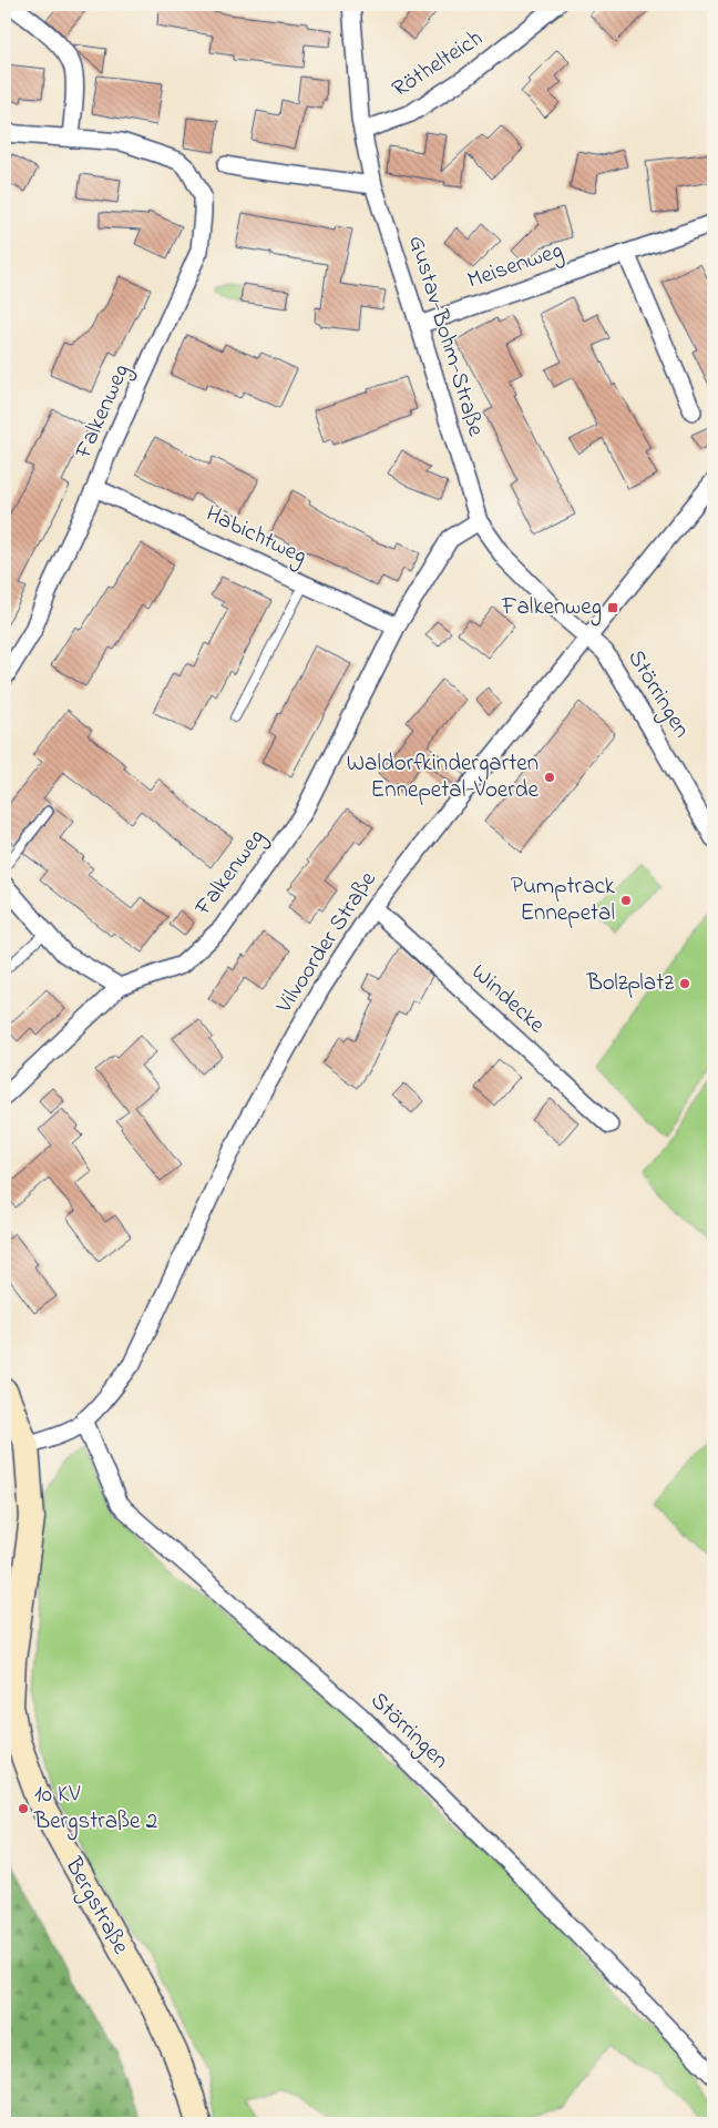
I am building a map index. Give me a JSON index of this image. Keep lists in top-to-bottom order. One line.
{"streets":{"street":["Röthelteich","Meisenweg","Gustav-Bohm-Straße","Falkenweg","Habichtweg","Störringen","Vilvoorder Straße","Windecke","Bergstraße"]},"crossings":[["Röthelteich","Gustav-Bohm-Straße"],["Meisenweg","Gustav-Bohm-Straße"],["Gustav-Bohm-Straße","Falkenweg"],["Gustav-Bohm-Straße","Störringen"],["Gustav-Bohm-Straße","Vilvoorder Straße"],["Falkenweg","Habichtweg"],["Störringen","Vilvoorder Straße"],["Vilvoorder Straße","Windecke"],["Vilvoorder Straße","Bergstraße"]],"places":{"transit":["Falkenweg"],"other":["Waldorfkindergarten Ennepetal-Voerde","Pumptrack Ennepetal","Bolzplatz","10 KV Bergstraße 2"]}}
